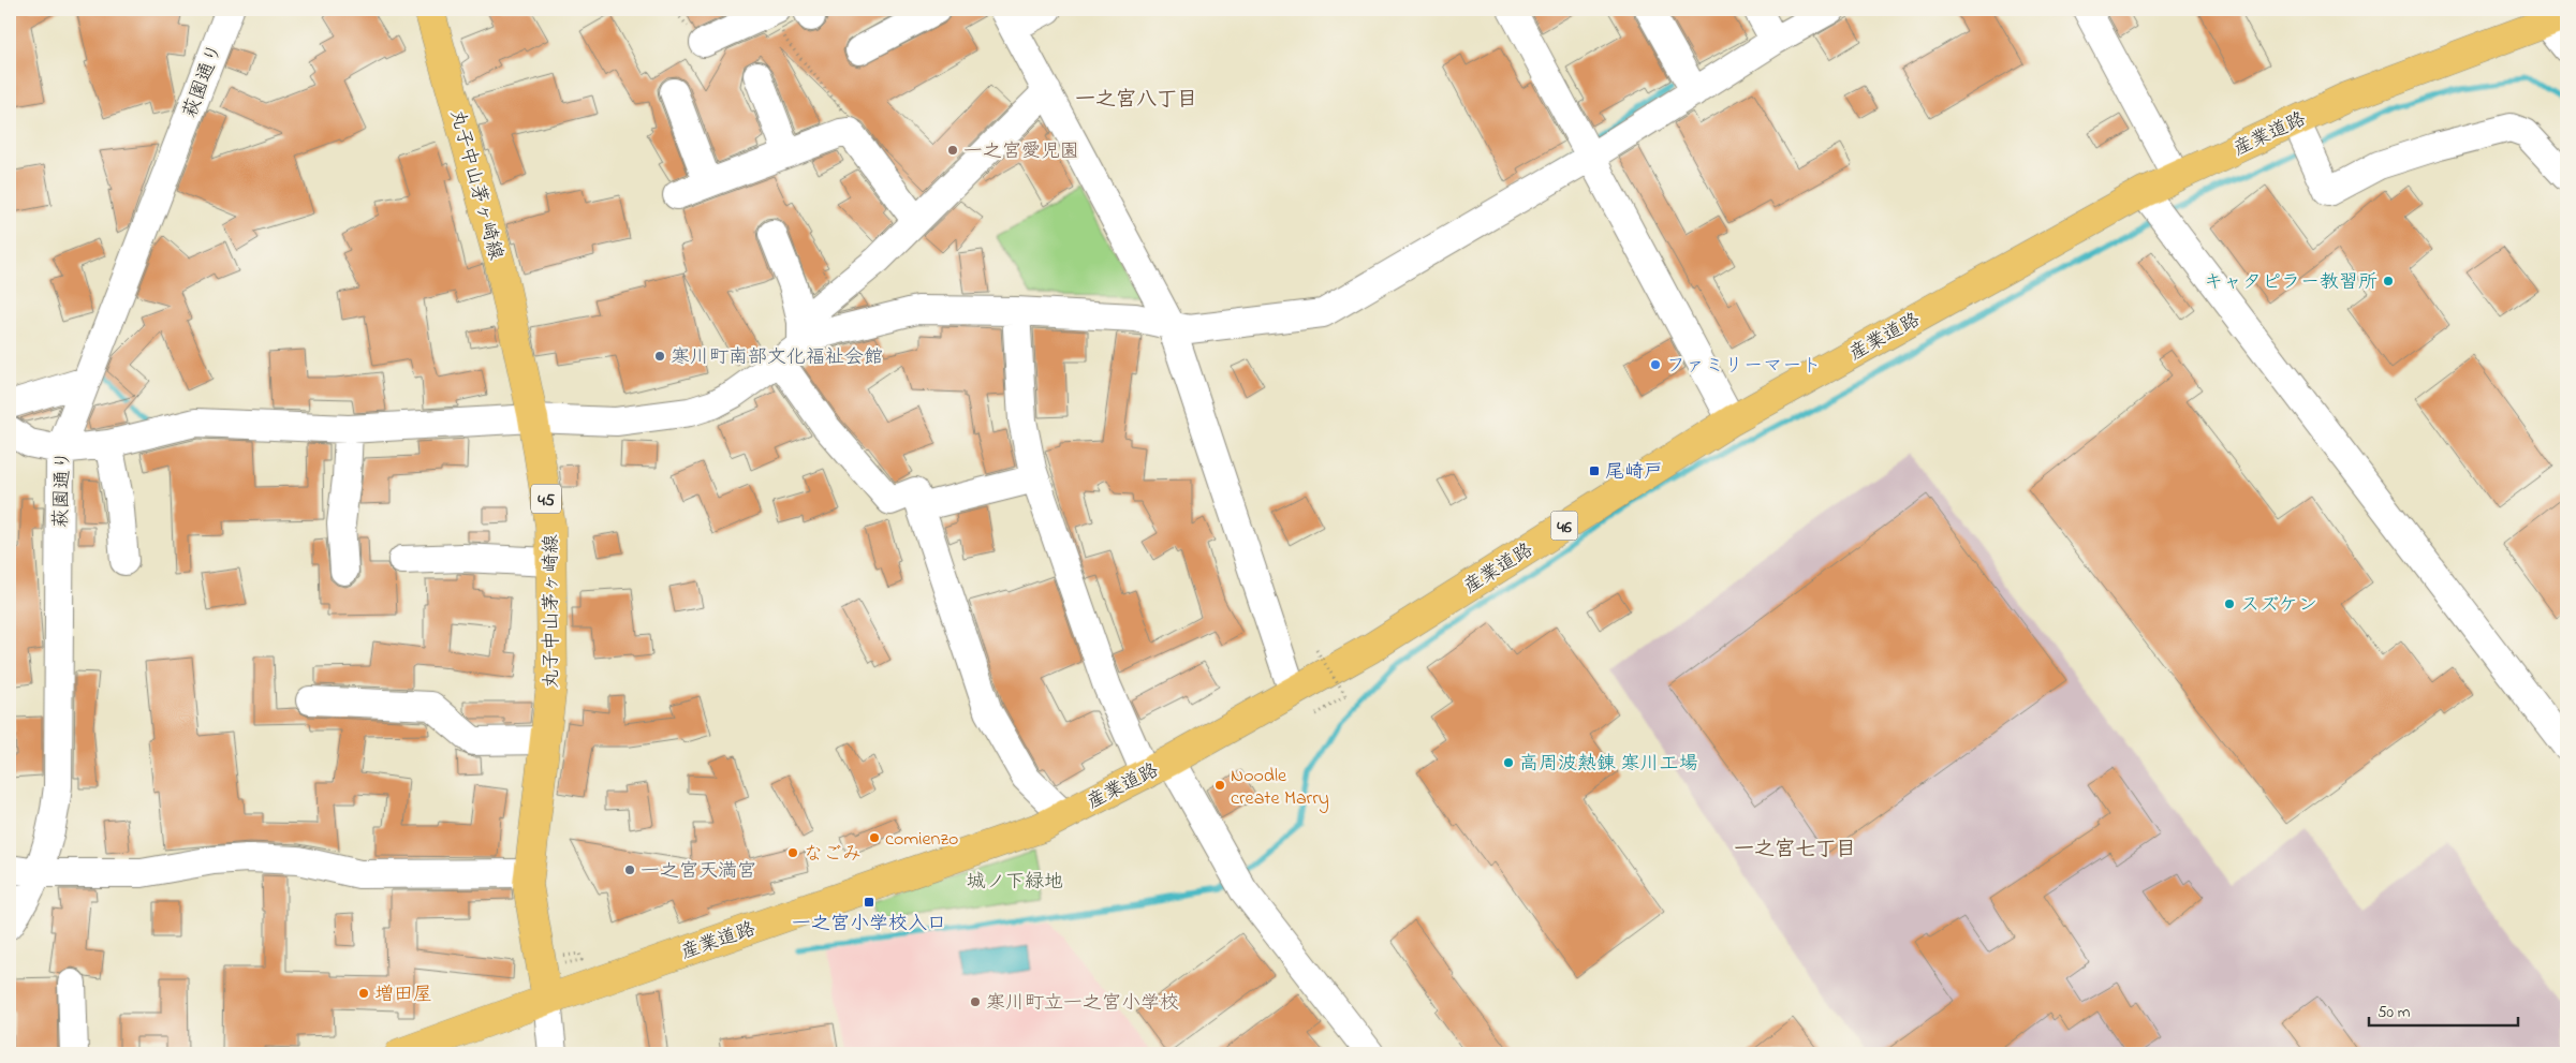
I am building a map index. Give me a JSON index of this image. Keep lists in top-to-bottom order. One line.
{"streets":{"main road":["産業道路","丸子中山茅ヶ崎線","45","46"],"street":["萩園通り"]},"crossings":[["産業道路","丸子中山茅ヶ崎線"]],"districts":["一之宮八丁目","一之宮七丁目"],"parks":["城ノ下緑地"],"places":{"other":["一之宮愛児園","キャタピラー教習所","寒川町南部文化福祉会館","ファミリーマート","スズケン","高周波熱錬 寒川工場","Noodle create Marry","comienzo","なごみ","一之宮天満宮","増田屋","寒川町立一之宮小学校"],"transit":["尾崎戸","一之宮小学校入口"]},"scale_bar":"50 m"}
